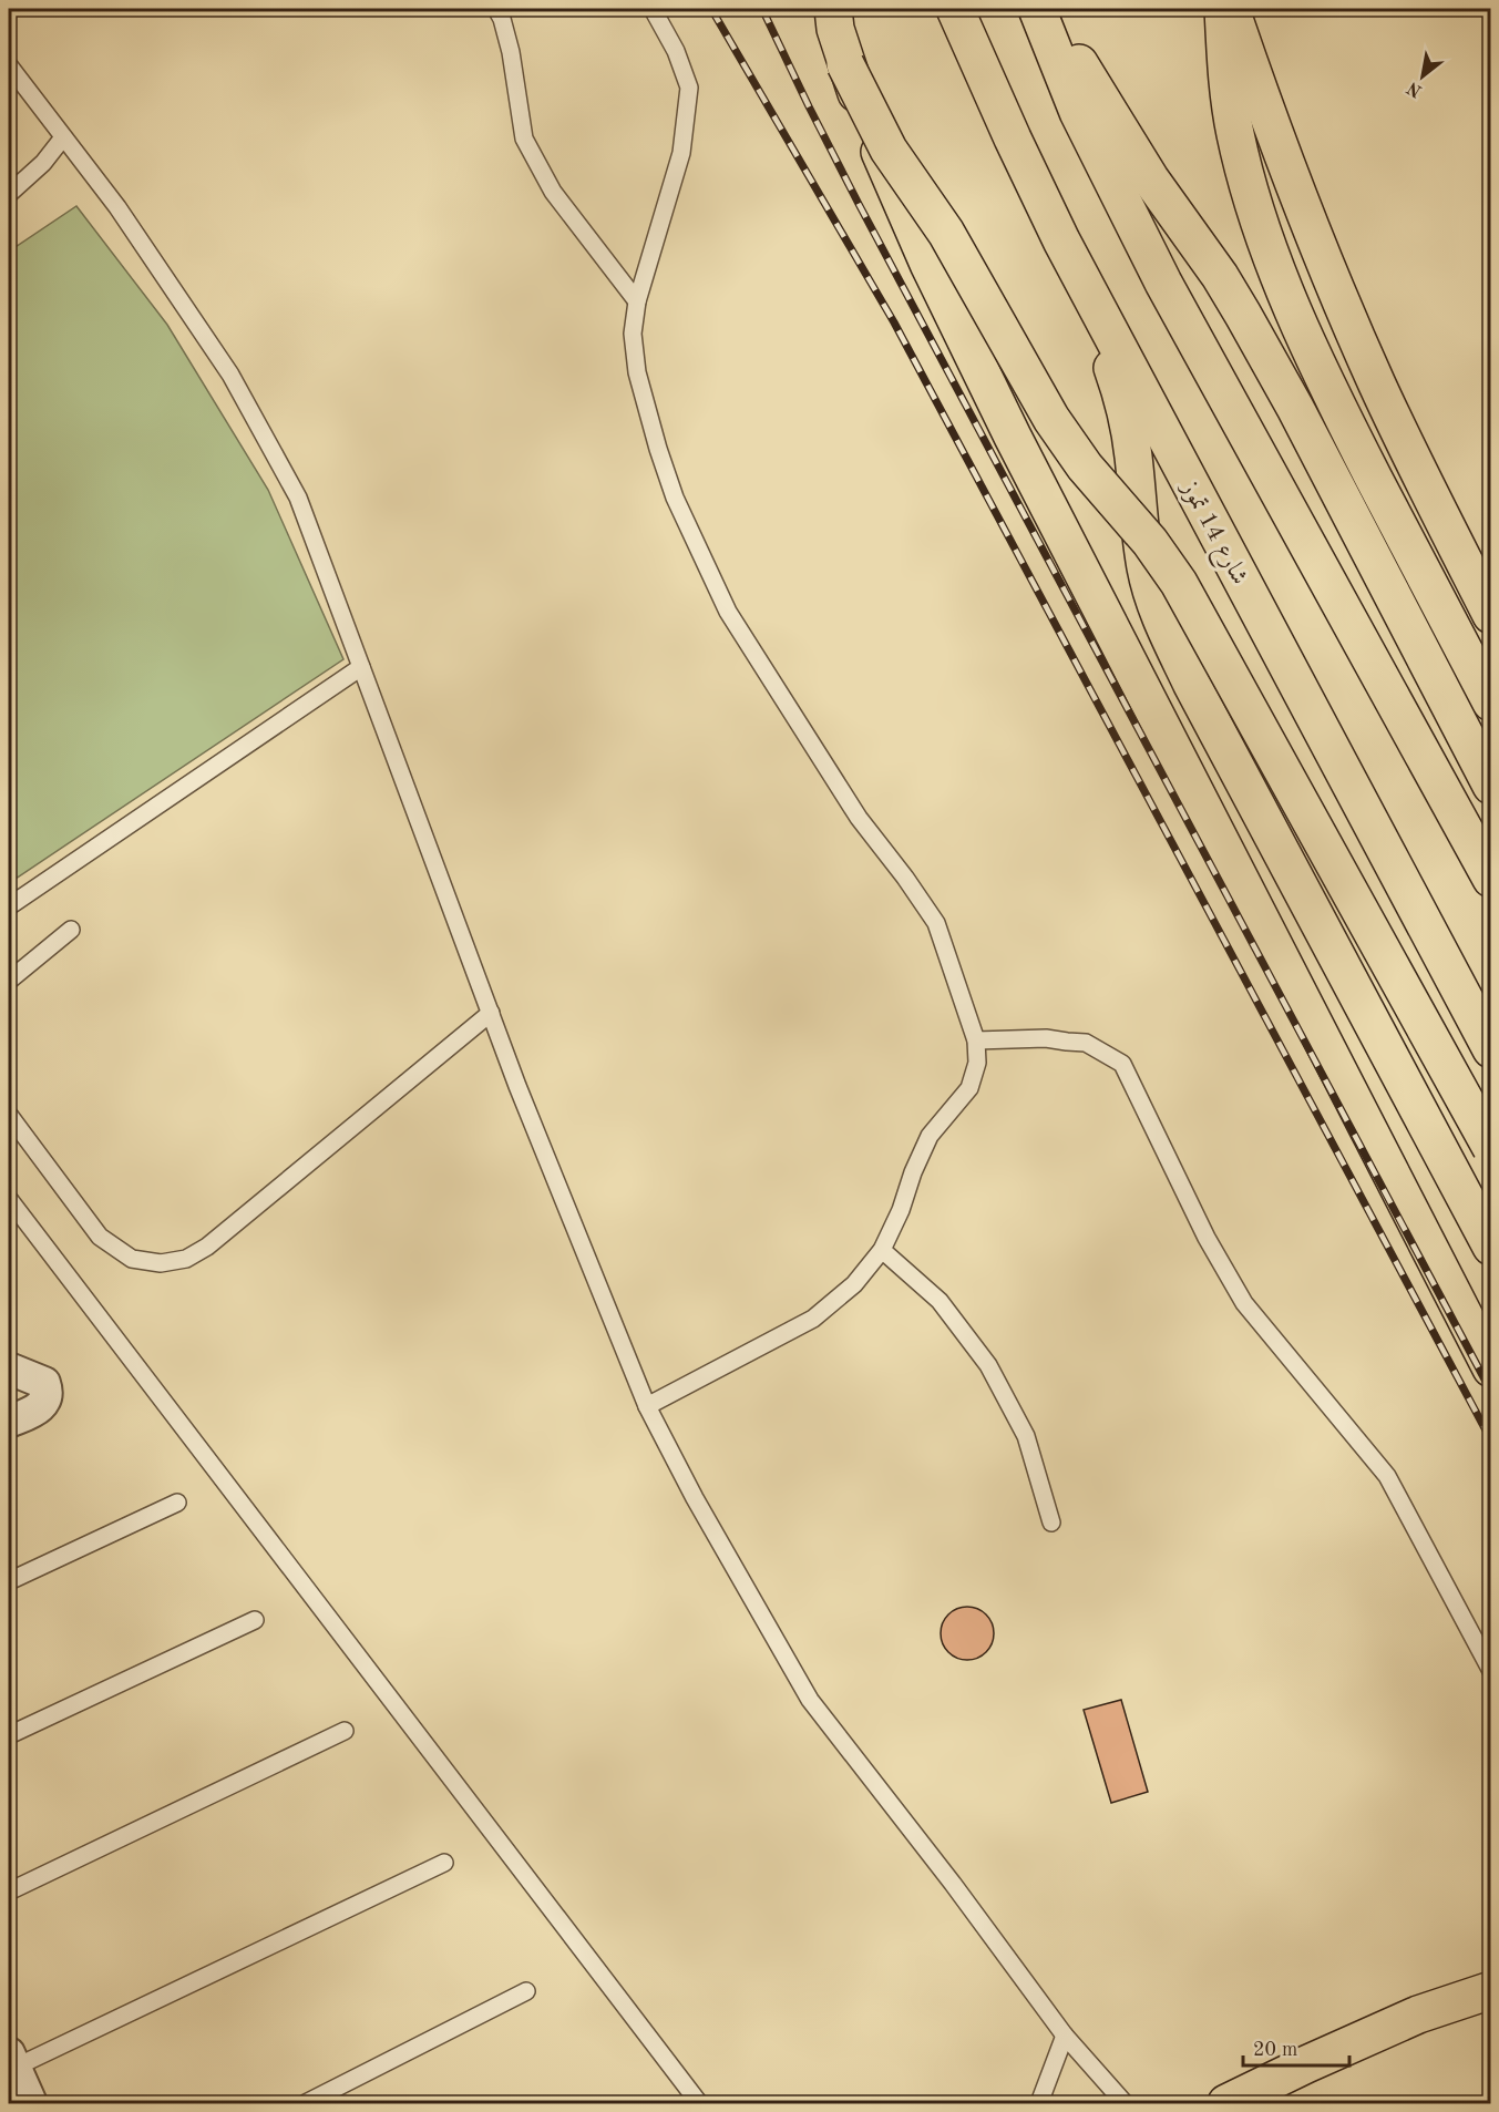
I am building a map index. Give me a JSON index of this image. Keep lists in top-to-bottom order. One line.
{"streets":{"main road":["شارع 14 تموز"]},"scale_bar":"20 m","north":"bottom left"}
